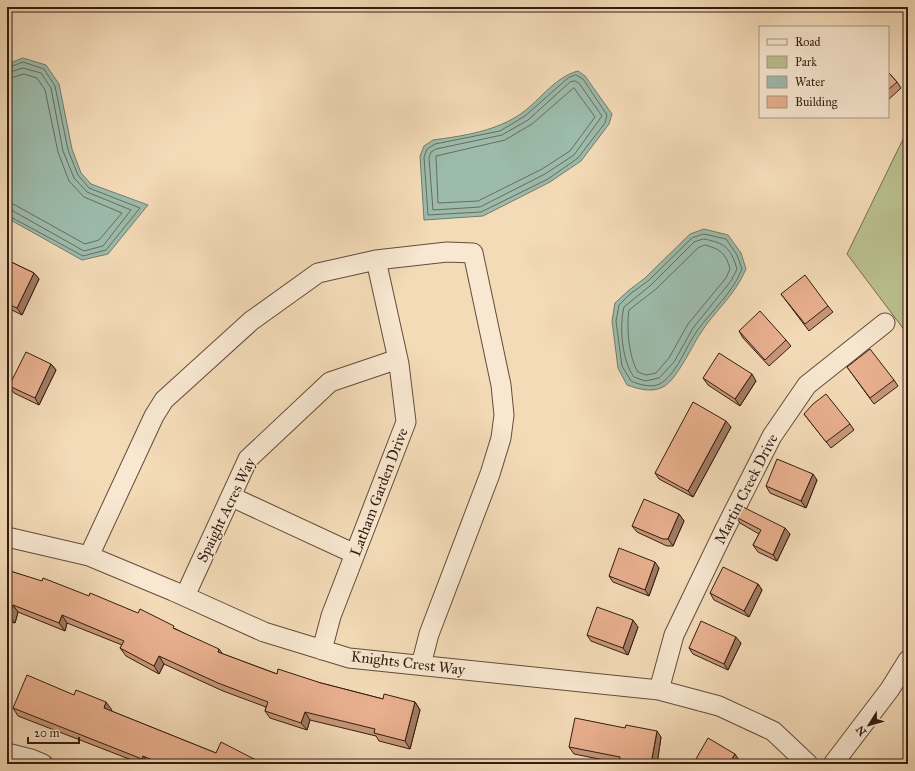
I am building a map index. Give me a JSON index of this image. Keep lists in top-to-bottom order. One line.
{"streets":{"street":["Martin Creek Drive","Latham Garden Drive","Spaight Acres Way","Knights Crest Way"]},"crossings":[["Martin Creek Drive","Knights Crest Way"],["Latham Garden Drive","Spaight Acres Way"],["Latham Garden Drive","Knights Crest Way"],["Spaight Acres Way","Knights Crest Way"]],"legend":["Road","Park","Water","Building"],"scale_bar":"20 m","north":"bottom left"}
